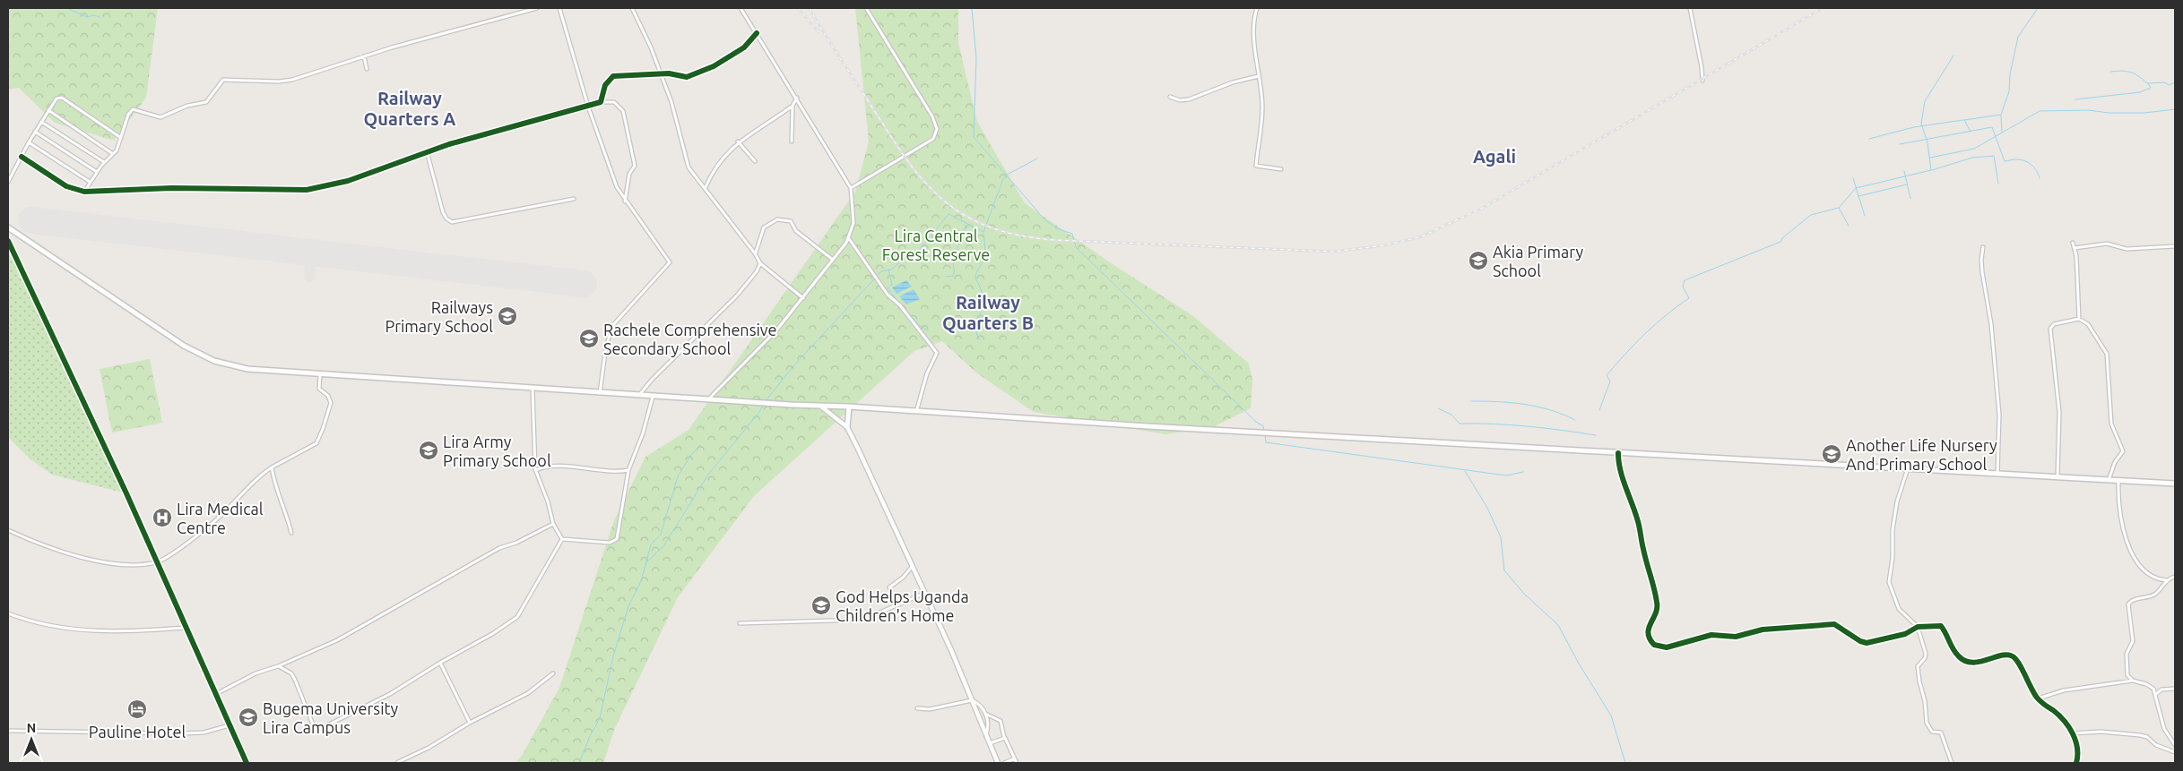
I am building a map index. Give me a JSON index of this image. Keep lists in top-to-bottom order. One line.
{"districts":["Railway Quarters A","Agali","Railway Quarters B"],"parks":["Lira Central Forest Reserve"],"places":{"school or university":["Akia Primary School","Railways Primary School","Rachele Comprehensive Secondary School","Lira Army Primary School","Another Life Nursery And Primary School","God Helps Uganda Children's Home","Bugema University Lira Campus"],"hospital":["Lira Medical Centre"],"hotel":["Pauline Hotel"]},"north":"top"}
